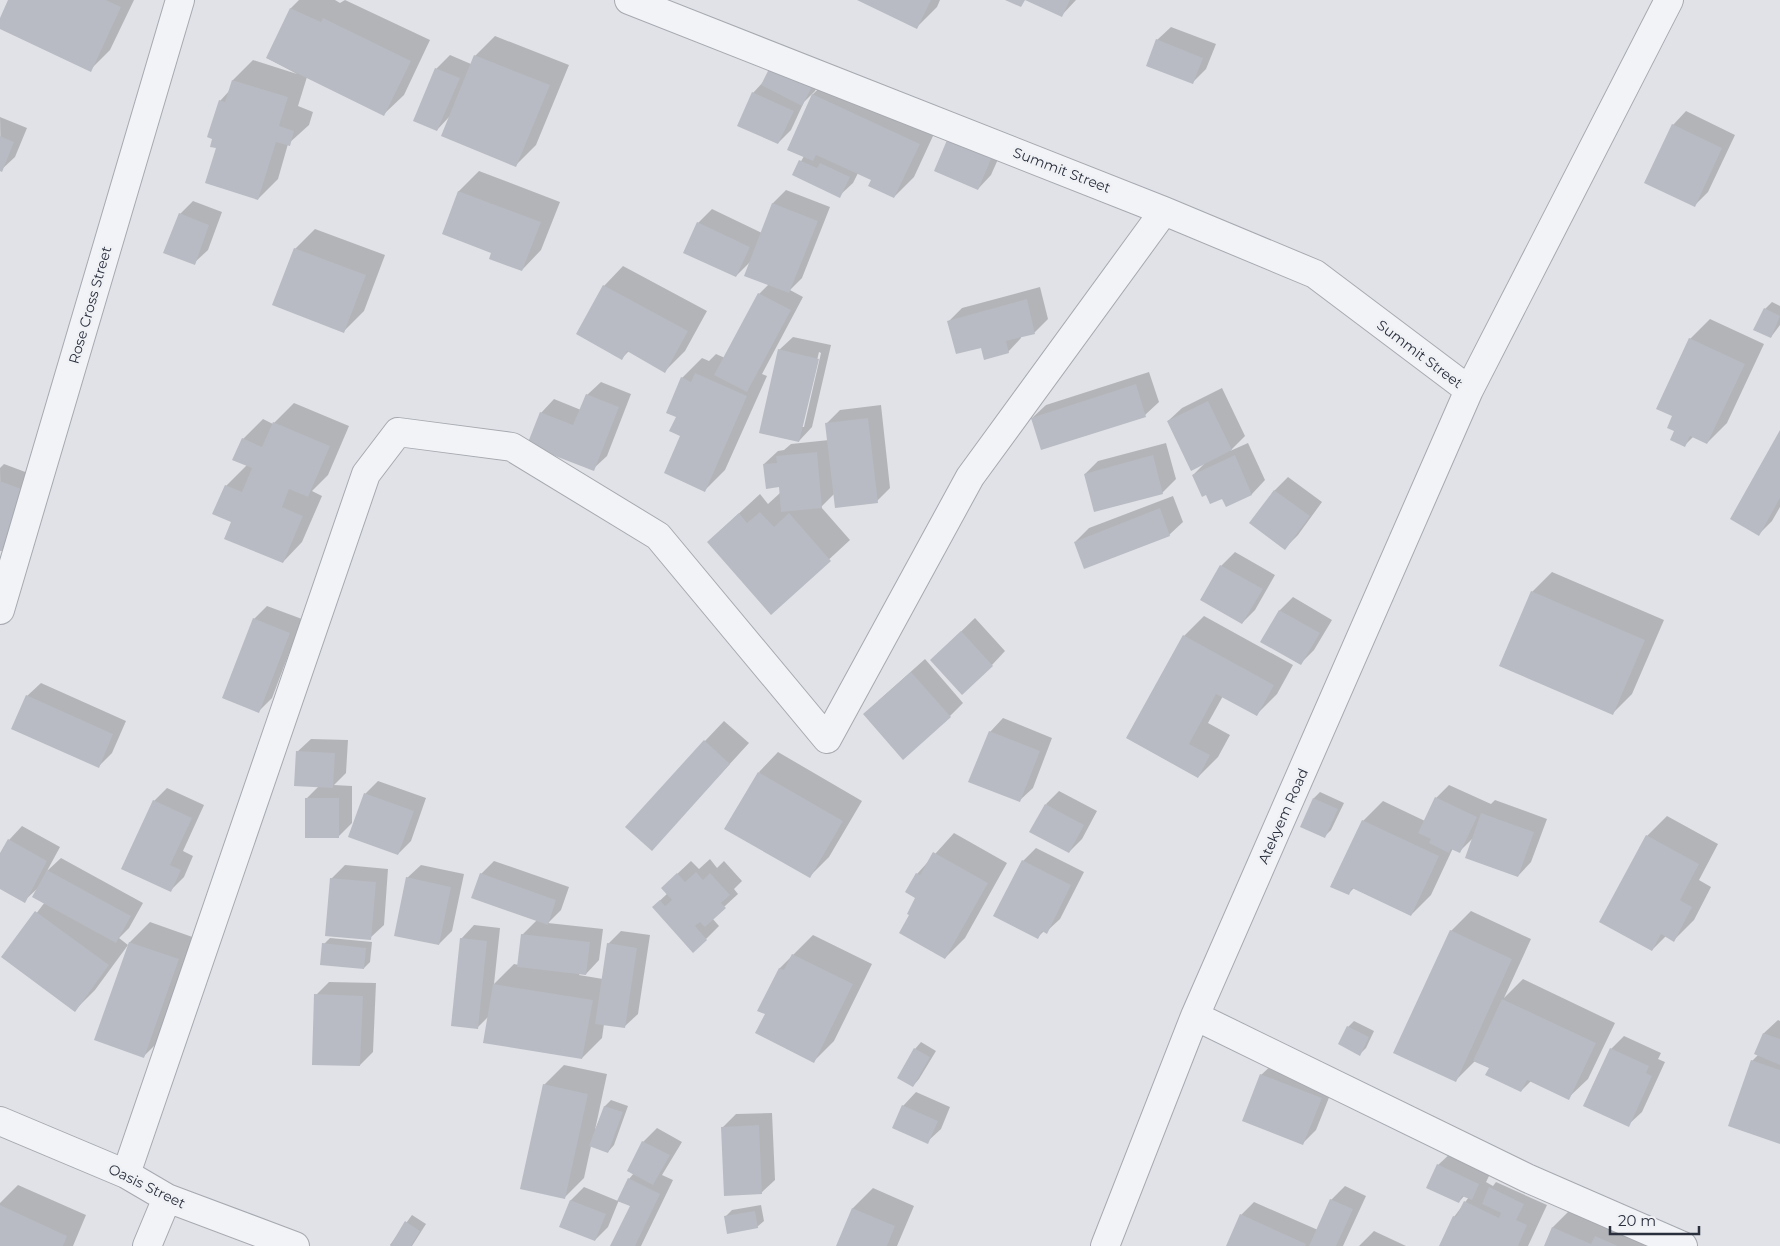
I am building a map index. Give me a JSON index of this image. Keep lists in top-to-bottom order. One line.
{"streets":{"street":["Summit Street","Rose Cross Street","Atekyem Road","Oasis Street"]},"crossings":[["Summit Street","Atekyem Road"]],"scale_bar":"20 m"}
